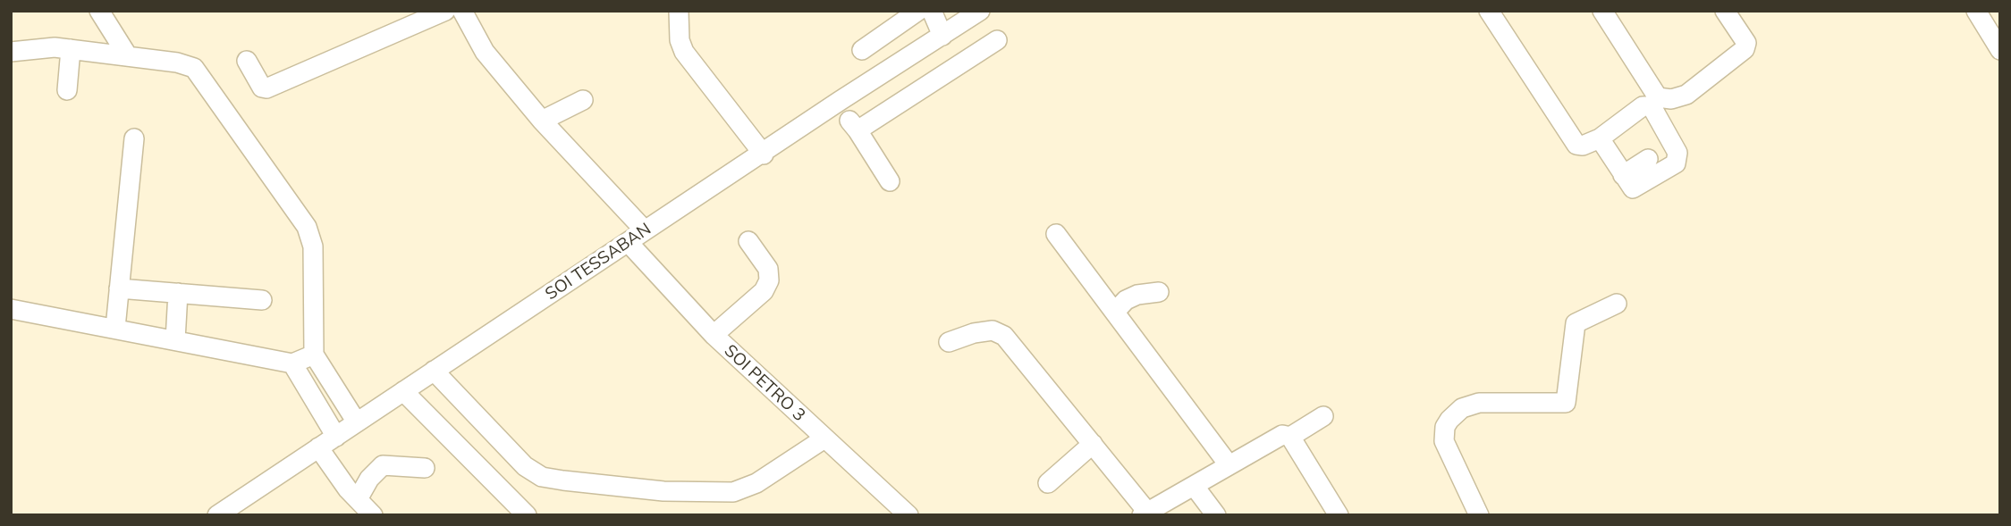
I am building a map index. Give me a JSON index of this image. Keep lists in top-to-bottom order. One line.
{"streets":{"street":["SOI TESSABAN","SOI PETRO 3"]},"crossings":[["SOI TESSABAN","SOI PETRO 3"]]}
